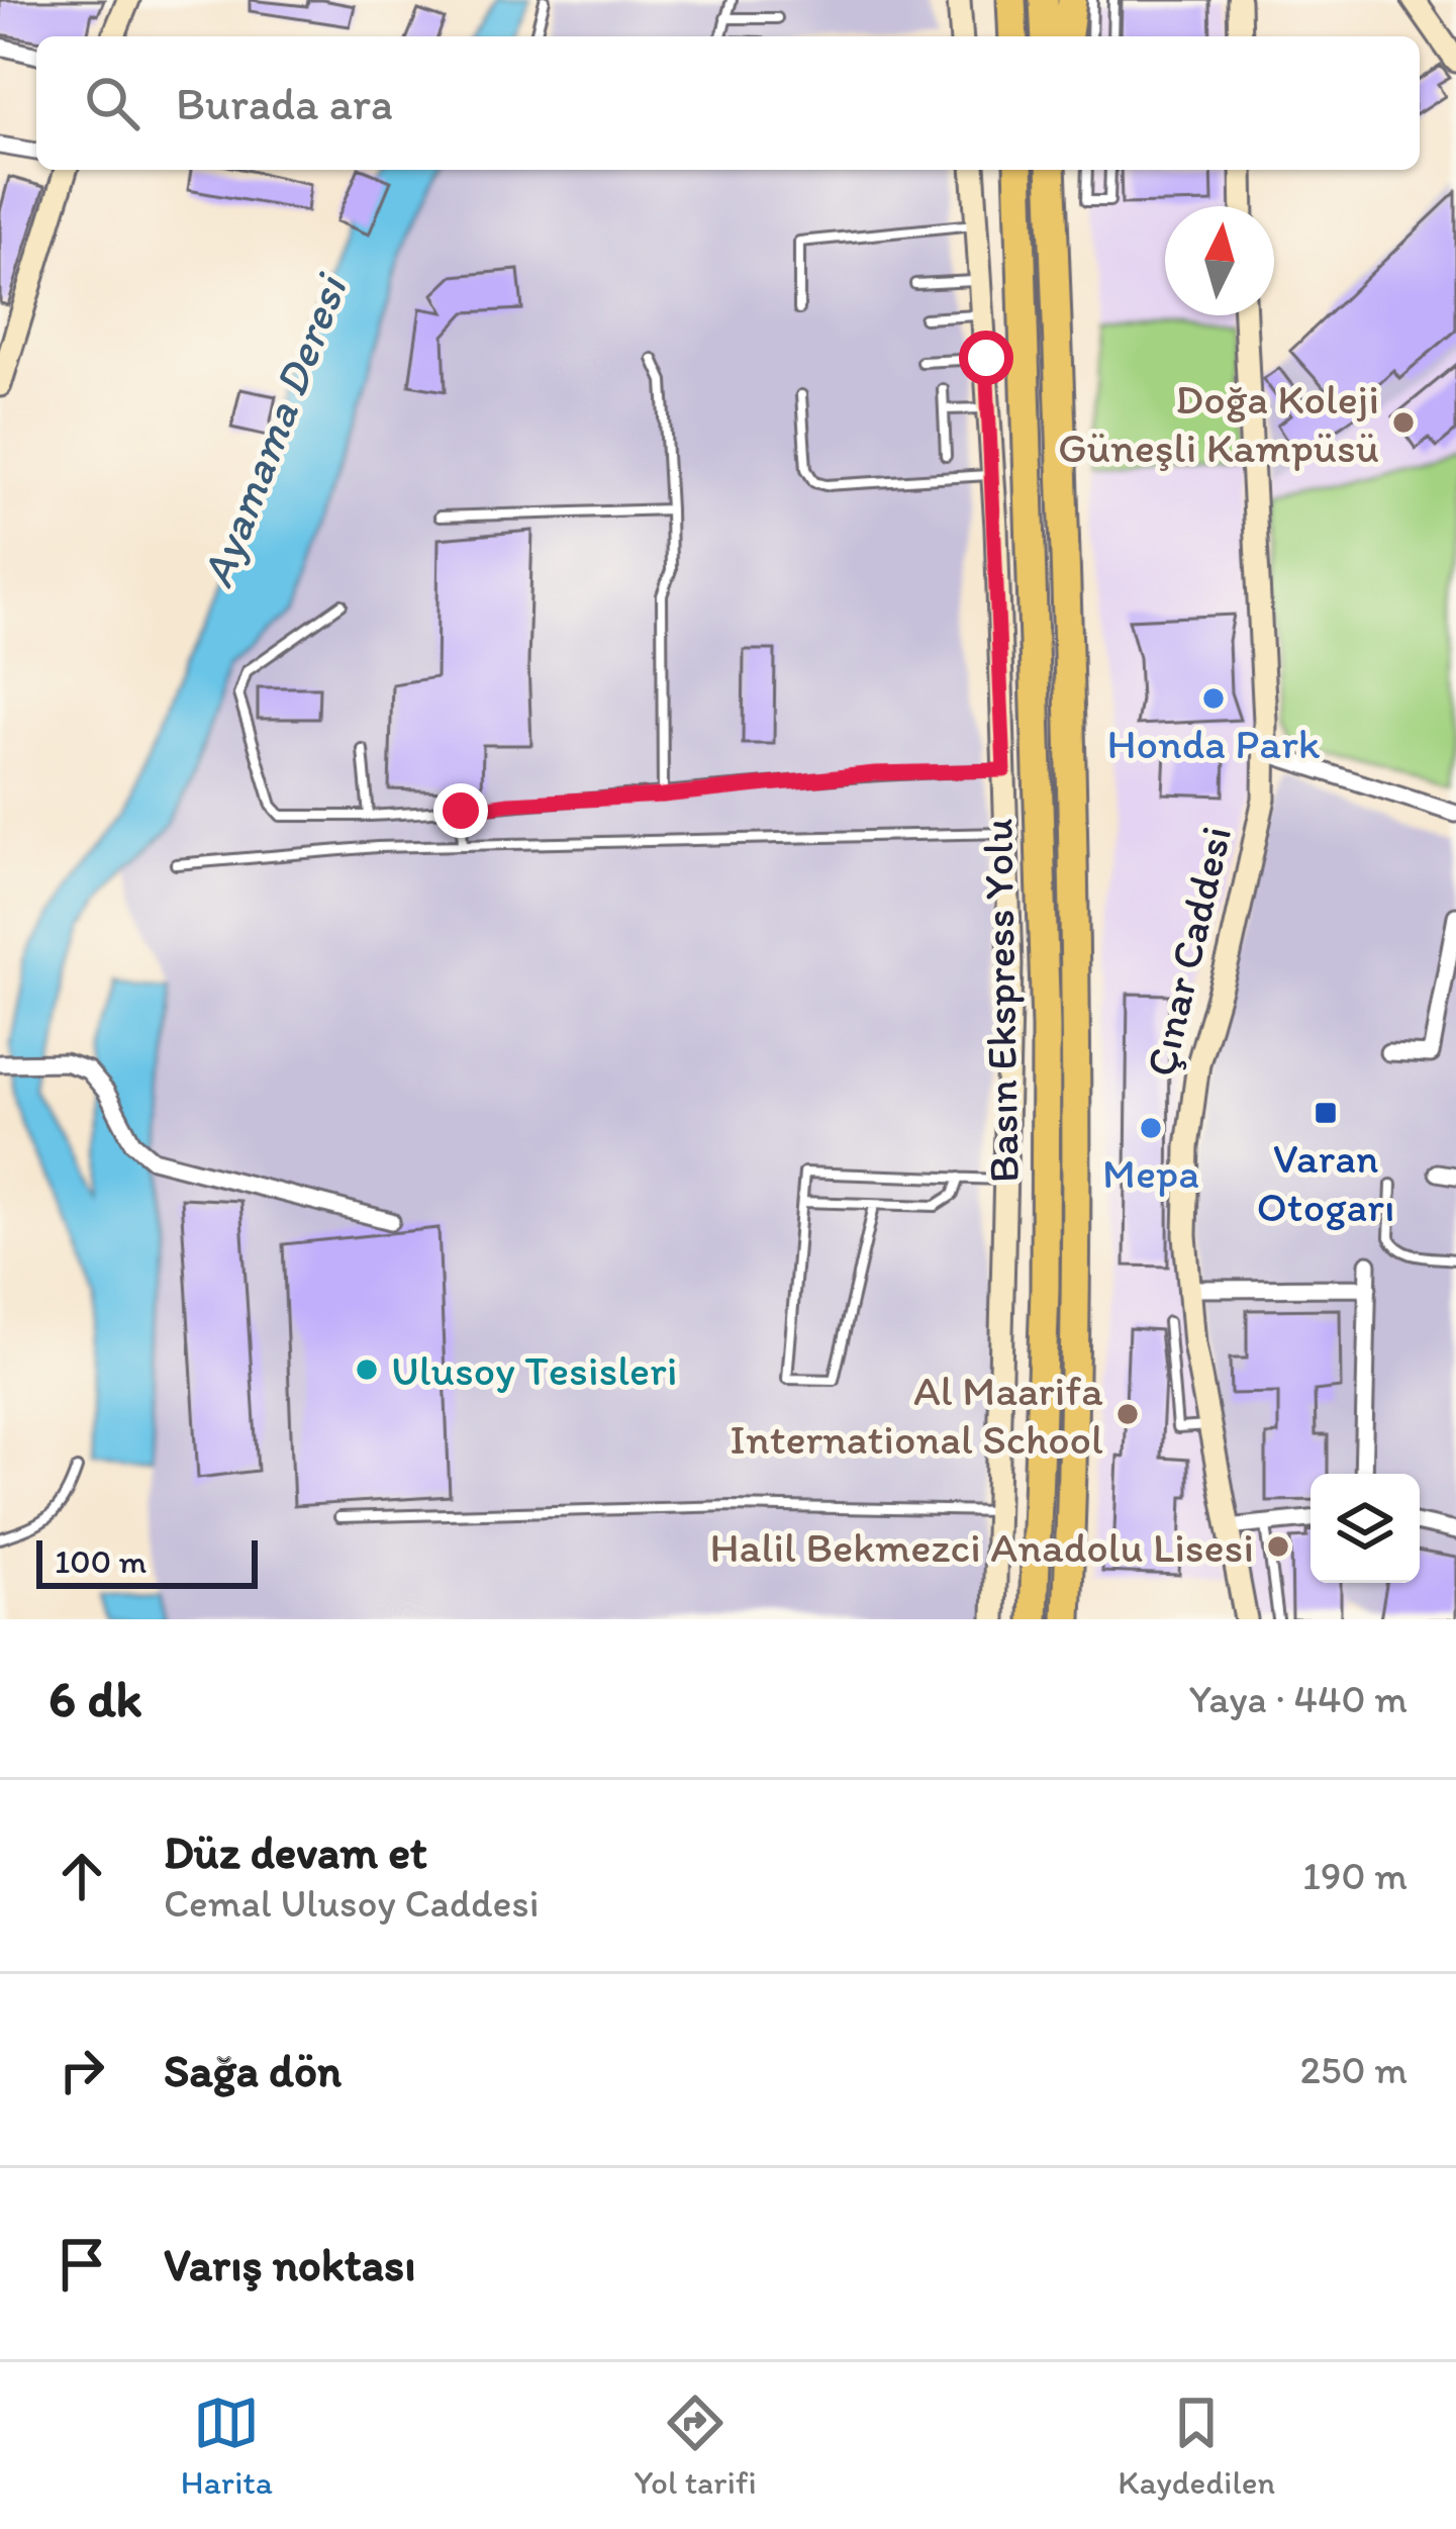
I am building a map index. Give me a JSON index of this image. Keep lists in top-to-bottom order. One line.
{"streets":{"highway":["Basın Ekspress Yolu"],"main road":["Çınar Caddesi"]},"water":["Ayamama Deresi"],"places":{"other":["Doğa Koleji Güneşli Kampüsü","Honda Park","Mepa","Ulusoy Tesisleri","Al Maarifa International School","Halil Bekmezci Anadolu Lisesi"],"transit":["Varan Otogarı"]},"scale_bar":"100 m","north":"top","page":{"search":"Burada ara","scale":"100 m","heading":["6 dk","Yaya · 440 m"],"list":[["Düz devam et","Cemal Ulusoy Caddesi","190 m"],["Sağa dön","250 m"],"Varış noktası"],"nav":["Harita","Yol tarifi","Kaydedilen"]}}
